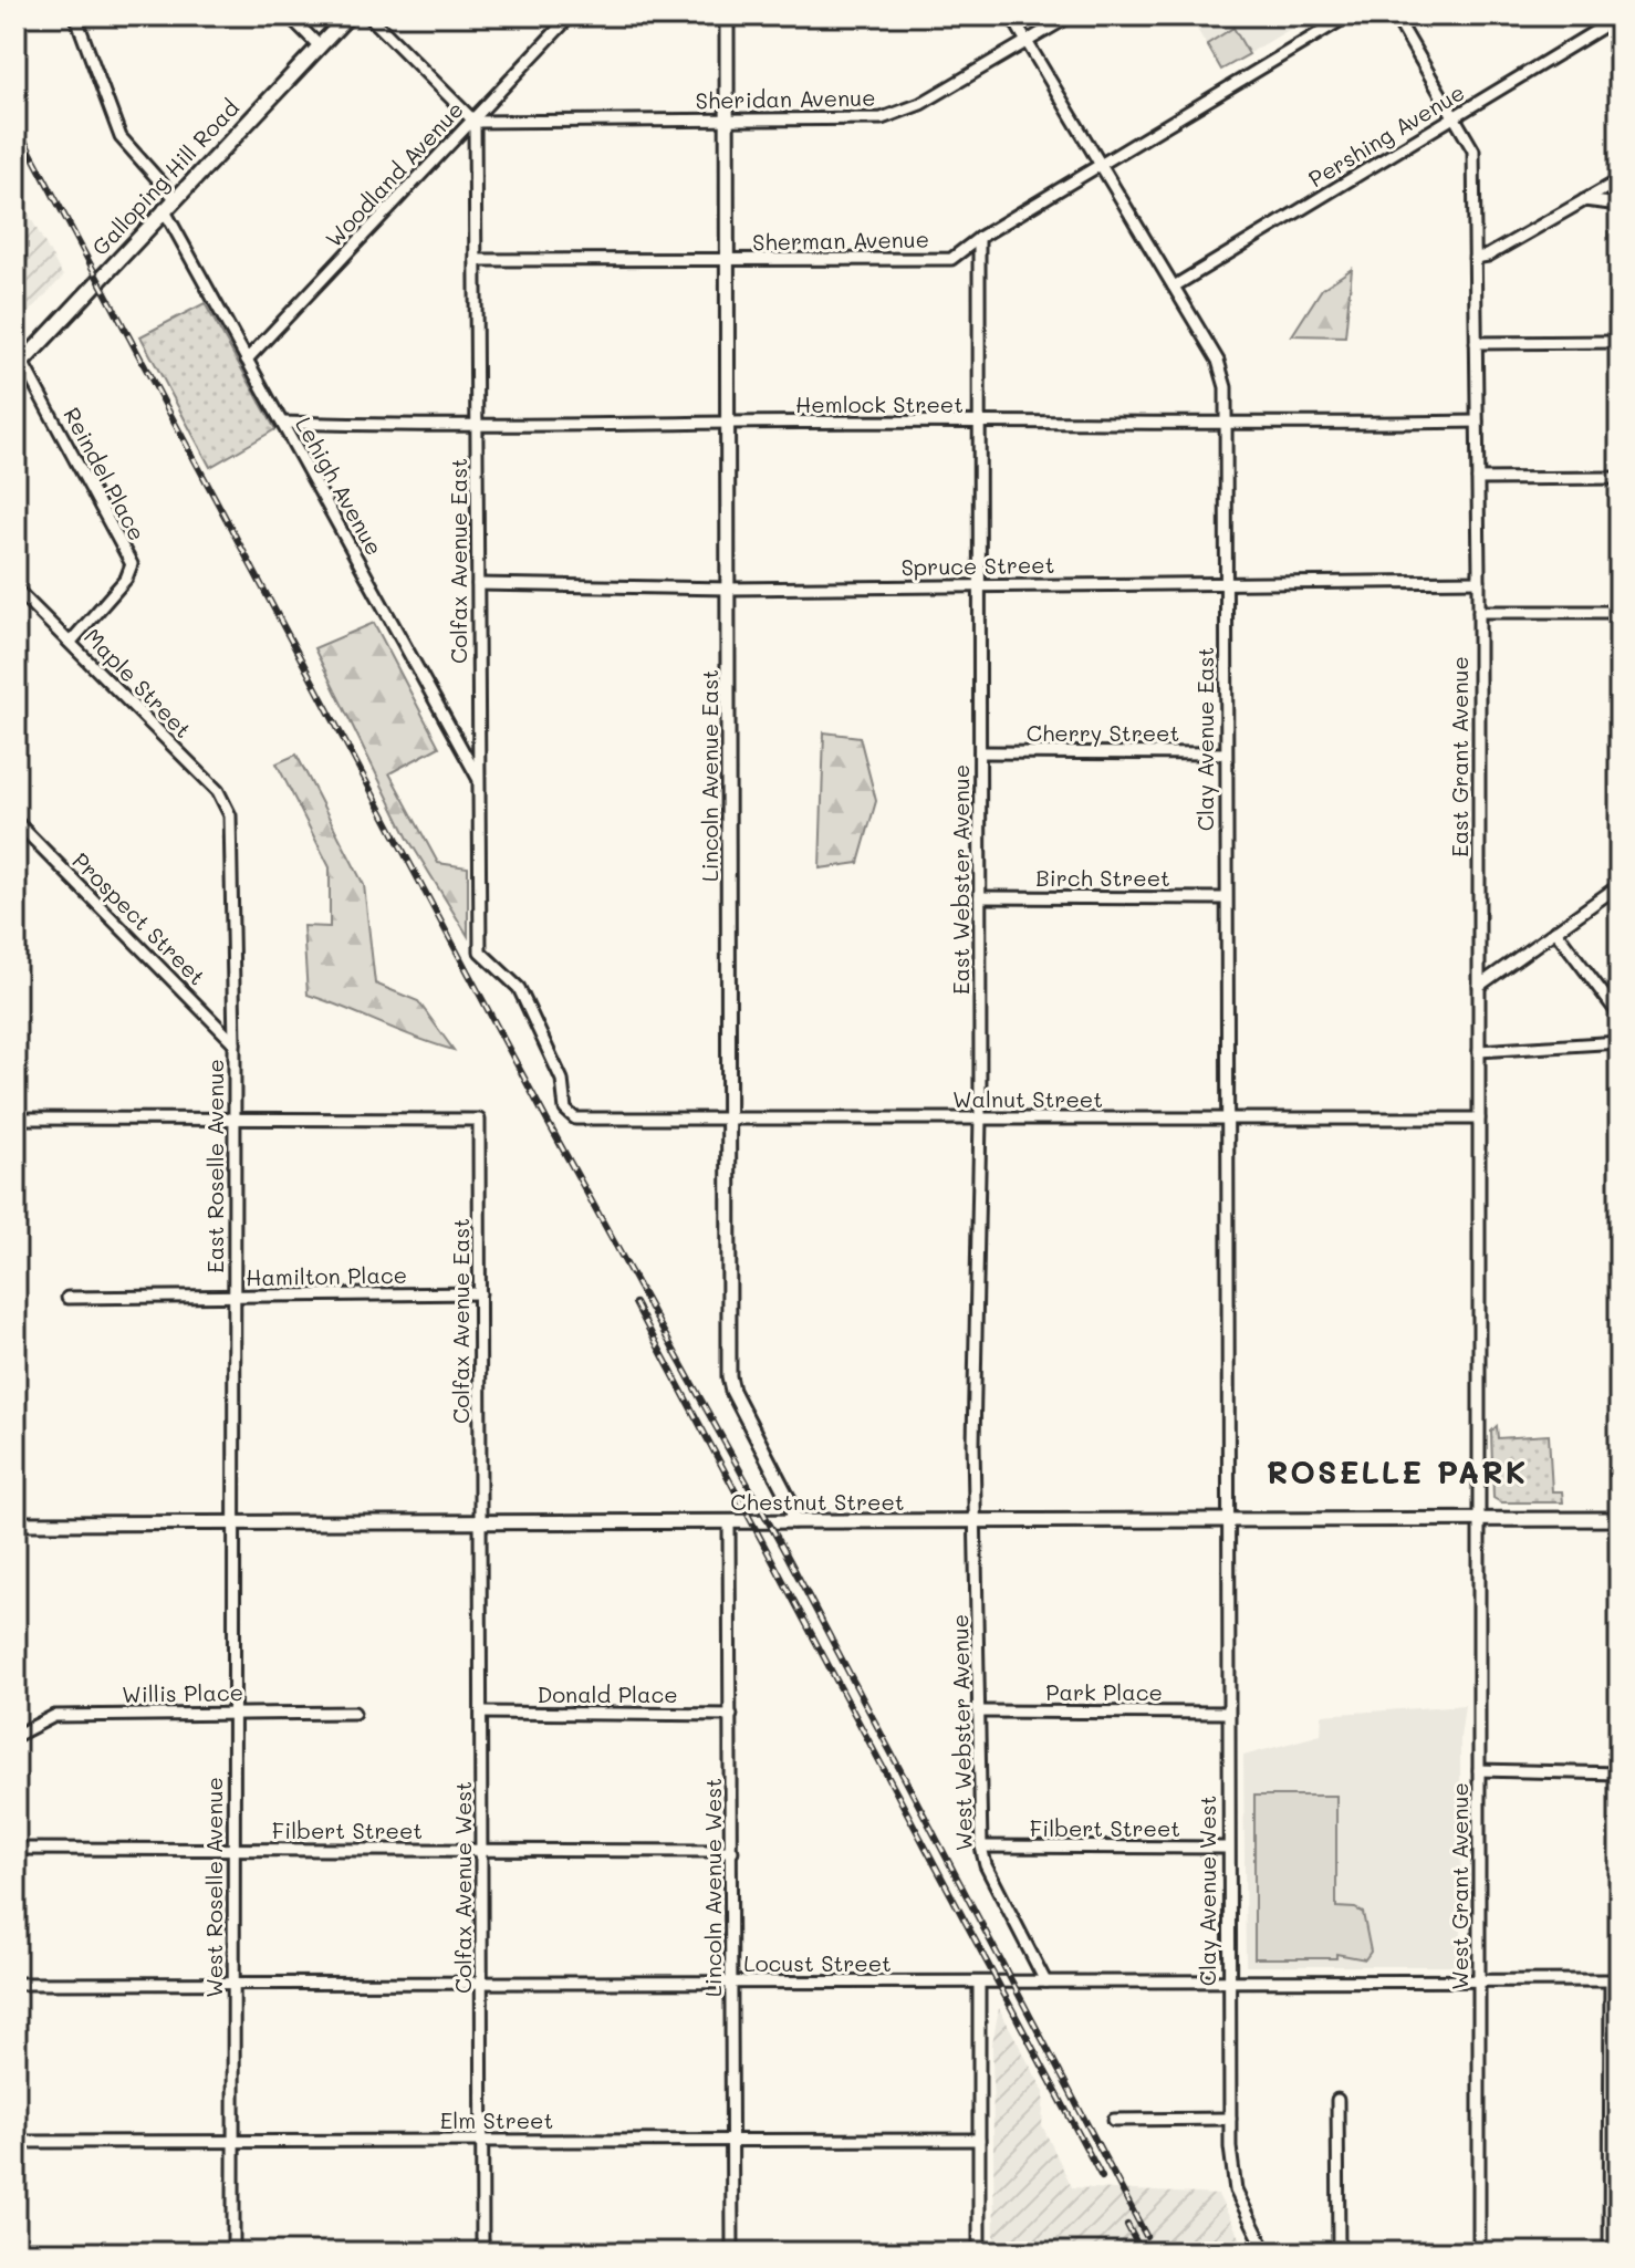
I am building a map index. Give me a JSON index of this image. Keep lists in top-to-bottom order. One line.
{"streets":{"main road":["Galloping Hill Road"],"street":["Sheridan Avenue","Pershing Avenue","Woodland Avenue","Sherman Avenue","Hemlock Street","Reindel Place","Lehigh Avenue","Colfax Avenue East","Spruce Street","Maple Street","Cherry Street","Clay Avenue East","East Grant Avenue","Lincoln Avenue East","Birch Street","East Webster Avenue","Prospect Street","Walnut Street","East Roselle Avenue","Hamilton Place","Chestnut Street","Park Place","Willis Place","Donald Place","West Webster Avenue","Filbert Street","West Grant Avenue","West Roselle Avenue","Colfax Avenue West","Lincoln Avenue West","Clay Avenue West","Locust Street","Elm Street"]},"crossings":[["Sheridan Avenue","Woodland Avenue"],["Sheridan Avenue","Colfax Avenue East"],["Sheridan Avenue","Clay Avenue East"],["Sheridan Avenue","Lincoln Avenue East"],["Pershing Avenue","Clay Avenue East"],["Pershing Avenue","East Grant Avenue"],["Woodland Avenue","Lehigh Avenue"],["Woodland Avenue","Colfax Avenue East"],["Galloping Hill Road","Reindel Place"],["Galloping Hill Road","Lehigh Avenue"],["Sherman Avenue","Colfax Avenue East"],["Sherman Avenue","Clay Avenue East"],["Sherman Avenue","Lincoln Avenue East"],["Sherman Avenue","East Webster Avenue"],["Hemlock Street","Lehigh Avenue"],["Hemlock Street","Colfax Avenue East"],["Hemlock Street","Clay Avenue East"],["Hemlock Street","East Grant Avenue"],["Hemlock Street","Lincoln Avenue East"],["Hemlock Street","East Webster Avenue"],["Reindel Place","Maple Street"],["Lehigh Avenue","Colfax Avenue East"],["Colfax Avenue East","Spruce Street"],["Colfax Avenue East","Walnut Street"],["Colfax Avenue East","East Roselle Avenue"],["Colfax Avenue East","Hamilton Place"],["Colfax Avenue East","Chestnut Street"],["Colfax Avenue East","Colfax Avenue West"],["Spruce Street","Clay Avenue East"],["Spruce Street","East Grant Avenue"],["Spruce Street","Lincoln Avenue East"],["Spruce Street","East Webster Avenue"],["Maple Street","East Roselle Avenue"],["Cherry Street","Clay Avenue East"],["Cherry Street","East Webster Avenue"],["Clay Avenue East","Birch Street"],["Clay Avenue East","Walnut Street"],["Clay Avenue East","Chestnut Street"],["Clay Avenue East","Clay Avenue West"],["East Grant Avenue","Walnut Street"],["East Grant Avenue","Chestnut Street"],["East Grant Avenue","West Grant Avenue"],["Lincoln Avenue East","Walnut Street"],["Lincoln Avenue East","Chestnut Street"],["Birch Street","East Webster Avenue"],["East Webster Avenue","Walnut Street"],["East Webster Avenue","Chestnut Street"],["East Webster Avenue","West Webster Avenue"],["Prospect Street","East Roselle Avenue"],["East Roselle Avenue","Hamilton Place"],["East Roselle Avenue","Chestnut Street"],["East Roselle Avenue","West Roselle Avenue"],["Chestnut Street","West Webster Avenue"],["Chestnut Street","West Grant Avenue"],["Chestnut Street","West Roselle Avenue"],["Chestnut Street","Colfax Avenue West"],["Chestnut Street","Lincoln Avenue West"],["Chestnut Street","Clay Avenue West"],["Park Place","West Webster Avenue"],["Park Place","Clay Avenue West"],["Willis Place","West Roselle Avenue"],["Donald Place","Colfax Avenue West"],["Donald Place","Lincoln Avenue West"],["West Webster Avenue","Filbert Street"],["West Webster Avenue","Locust Street"],["Filbert Street","West Roselle Avenue"],["Filbert Street","Colfax Avenue West"],["Filbert Street","Lincoln Avenue West"],["Filbert Street","Clay Avenue West"],["West Grant Avenue","Locust Street"],["West Roselle Avenue","Locust Street"],["West Roselle Avenue","Elm Street"],["Colfax Avenue West","Locust Street"],["Colfax Avenue West","Elm Street"],["Lincoln Avenue West","Locust Street"],["Lincoln Avenue West","Elm Street"],["Clay Avenue West","Locust Street"]],"districts":["ROSELLE PARK"]}
